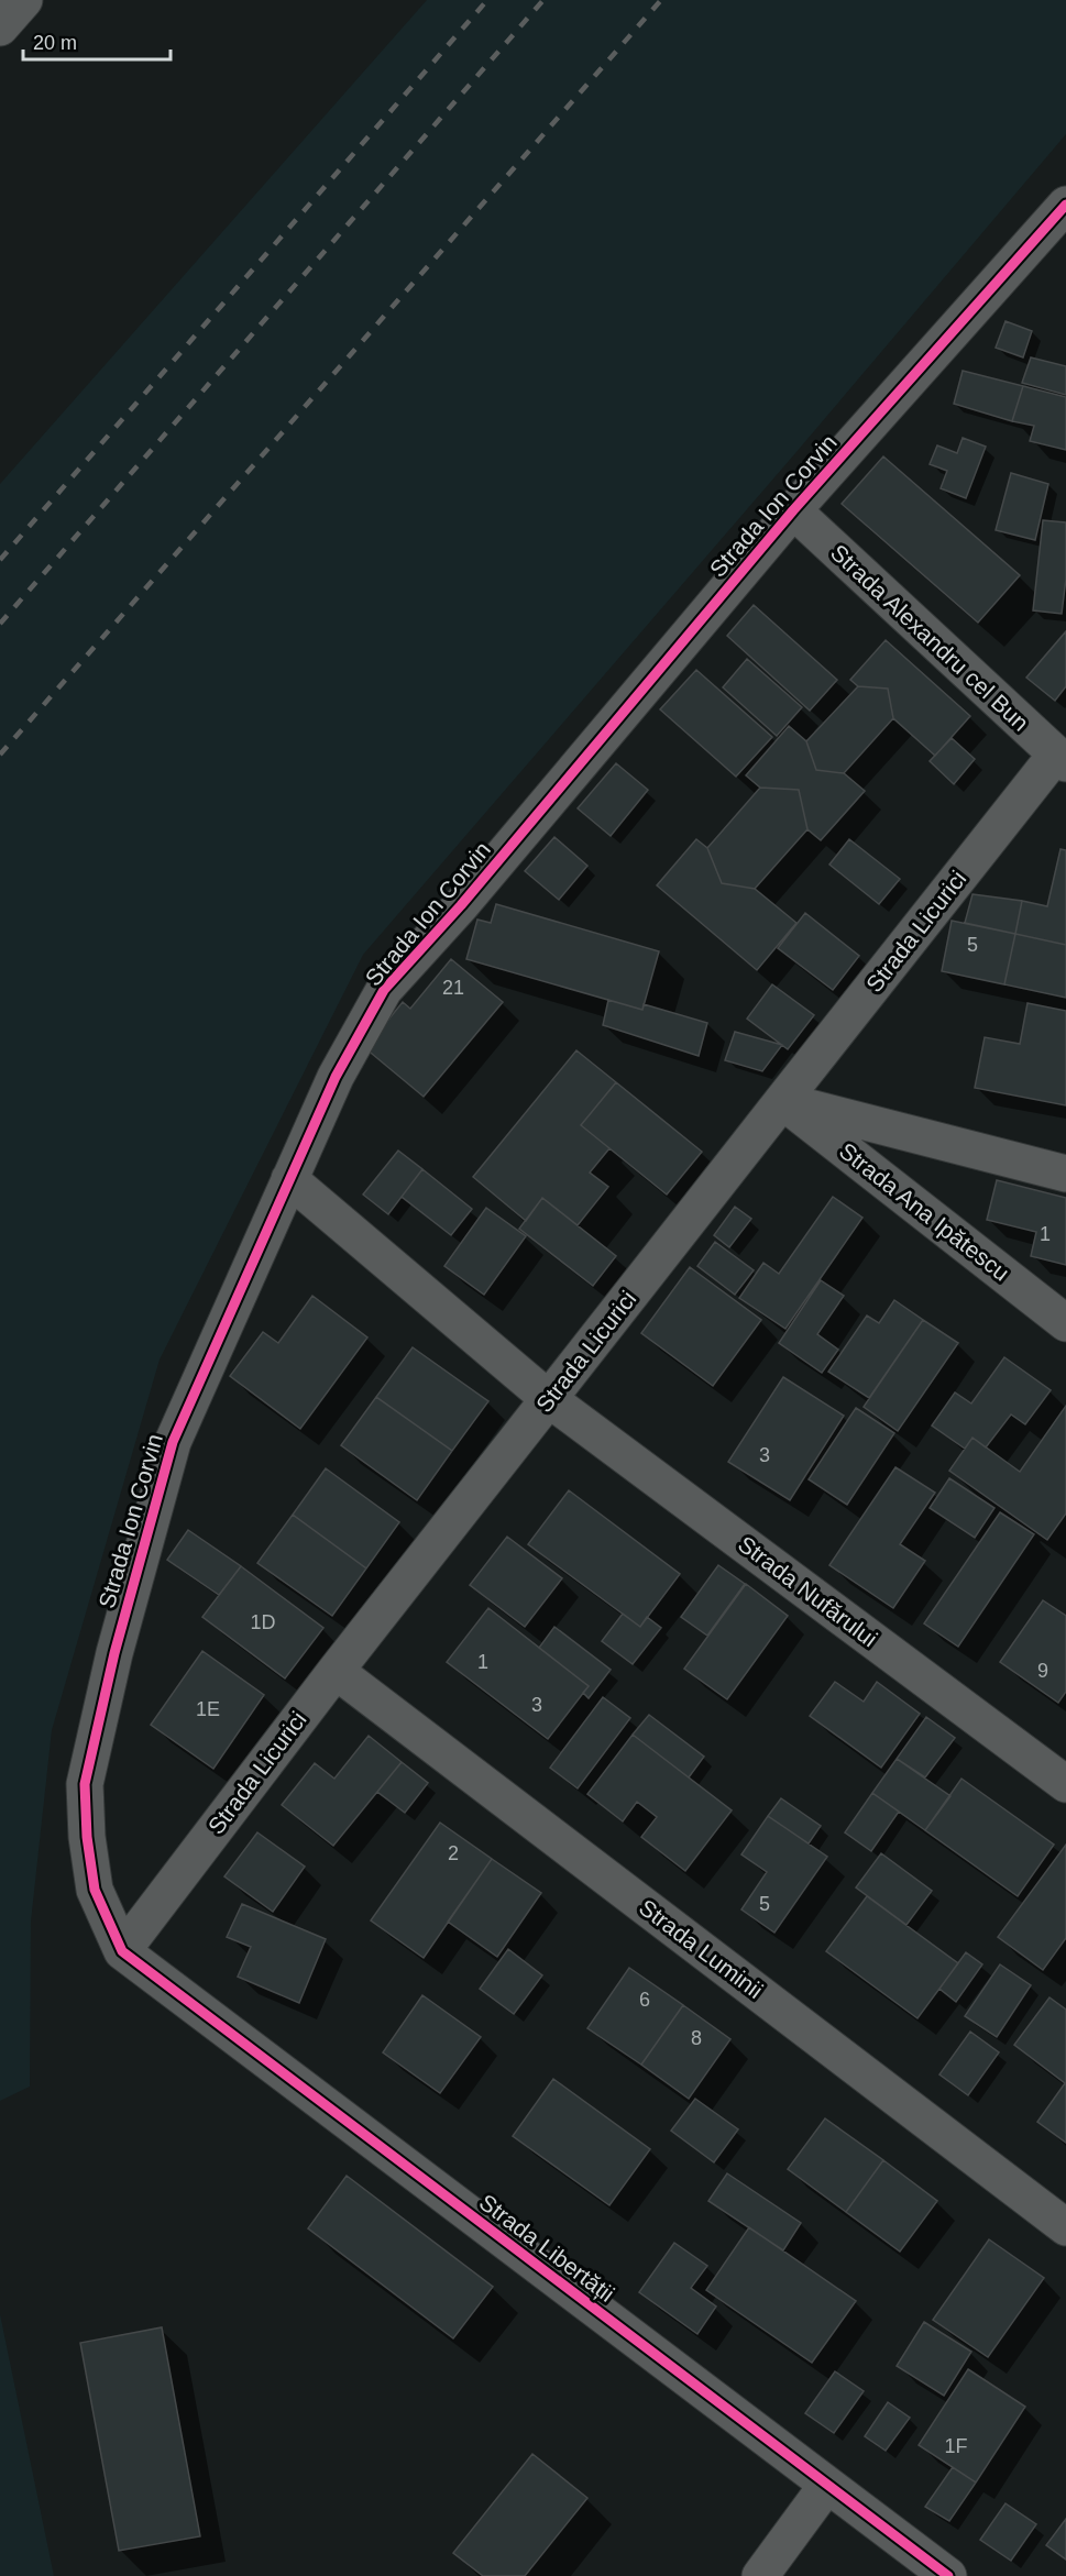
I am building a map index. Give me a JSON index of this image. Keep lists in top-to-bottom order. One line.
{"streets":{"street":["Strada Ion Corvin","Strada Alexandru cel Bun","Strada Licurici","Strada Ana Ipătescu","Strada Nufărului","Strada Luminii","Strada Libertății"]},"crossings":[["Strada Ion Corvin","Strada Alexandru cel Bun"],["Strada Ion Corvin","Strada Licurici"],["Strada Ion Corvin","Strada Nufărului"],["Strada Ion Corvin","Strada Libertății"],["Strada Alexandru cel Bun","Strada Licurici"],["Strada Licurici","Strada Ana Ipătescu"],["Strada Licurici","Strada Nufărului"],["Strada Licurici","Strada Luminii"],["Strada Licurici","Strada Libertății"]],"house_numbers":["5","21","1","3","1D","1","9","3","1E","2","5","6","8","1F"],"scale_bar":"20 m"}
